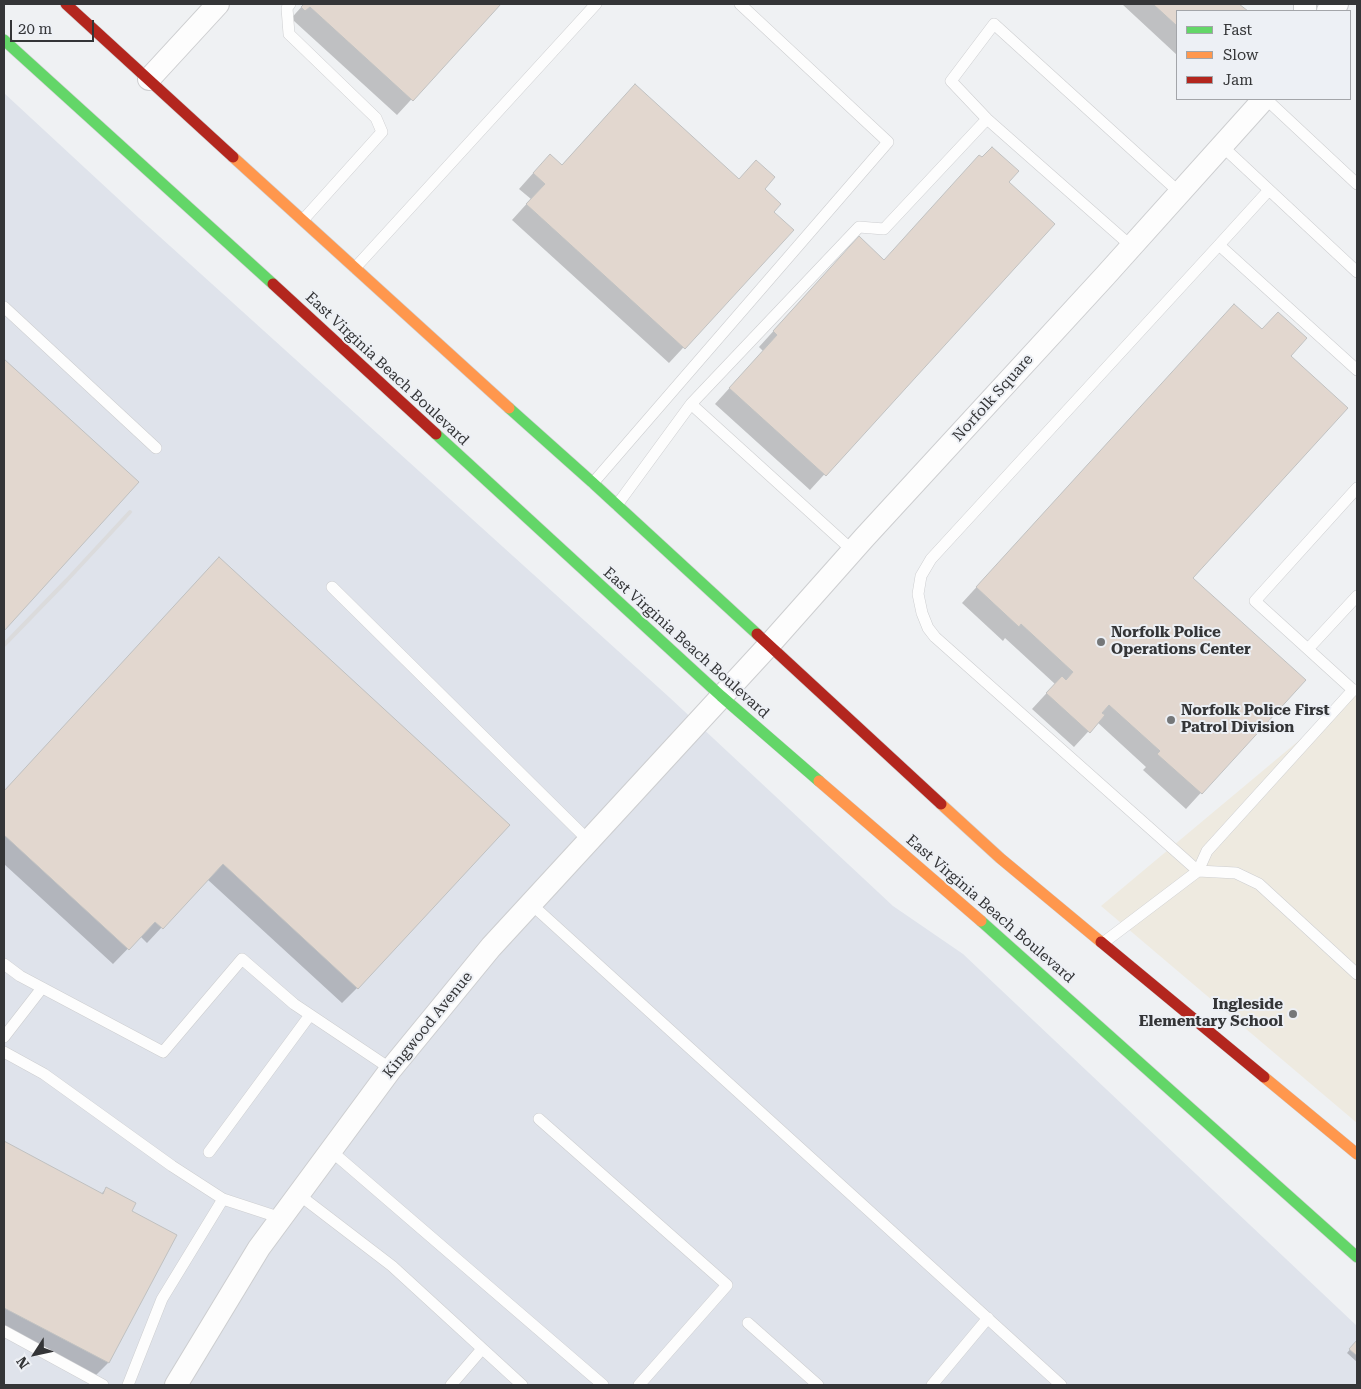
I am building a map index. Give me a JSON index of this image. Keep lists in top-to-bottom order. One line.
{"streets":{"main road":["East Virginia Beach Boulevard"],"street":["Norfolk Square","Kingwood Avenue"]},"crossings":[["East Virginia Beach Boulevard","Norfolk Square"],["East Virginia Beach Boulevard","Kingwood Avenue"],["Norfolk Square","Kingwood Avenue"]],"places":["Norfolk Police Operations Center","Norfolk Police First Patrol Division","Ingleside Elementary School"],"legend":["Fast","Slow","Jam"],"scale_bar":"20 m","north":"bottom left"}
